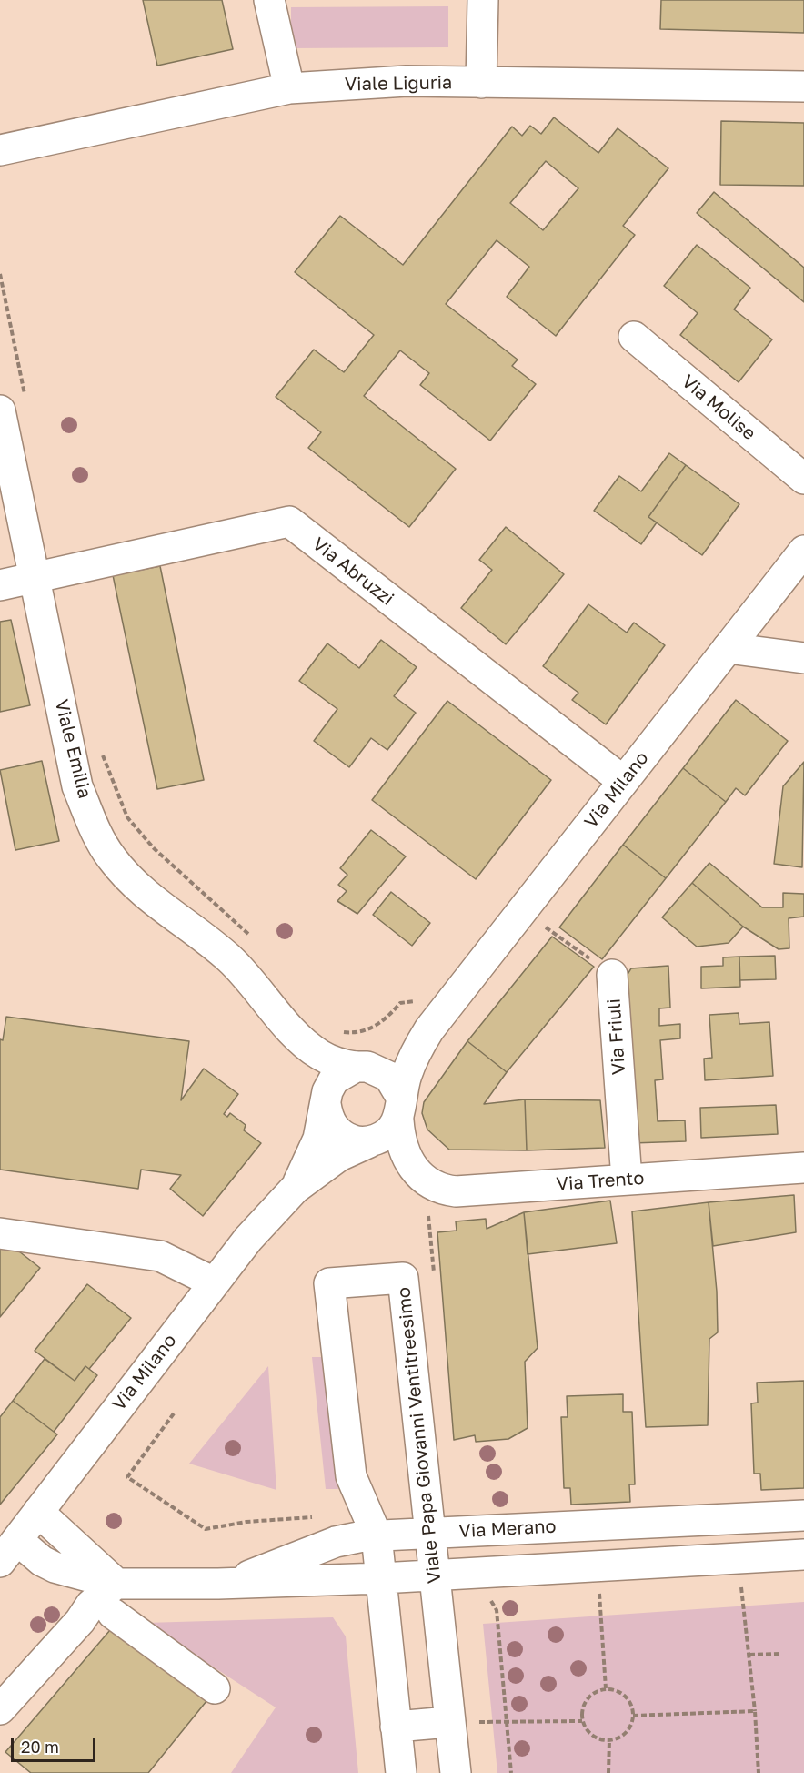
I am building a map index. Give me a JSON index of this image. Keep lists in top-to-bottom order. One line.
{"streets":{"street":["Viale Liguria","Via Molise","Via Abruzzi","Viale Emilia","Via Milano","Via Friuli","Via Trento","Viale Papa Giovanni Ventitreesimo","Via Merano"]},"crossings":[["Via Abruzzi","Viale Emilia"],["Via Abruzzi","Via Milano"],["Viale Emilia","Via Milano"],["Viale Emilia","Via Trento"],["Via Milano","Via Trento"],["Via Milano","Via Merano"],["Via Friuli","Via Trento"],["Viale Papa Giovanni Ventitreesimo","Via Merano"]],"scale_bar":"20 m"}
